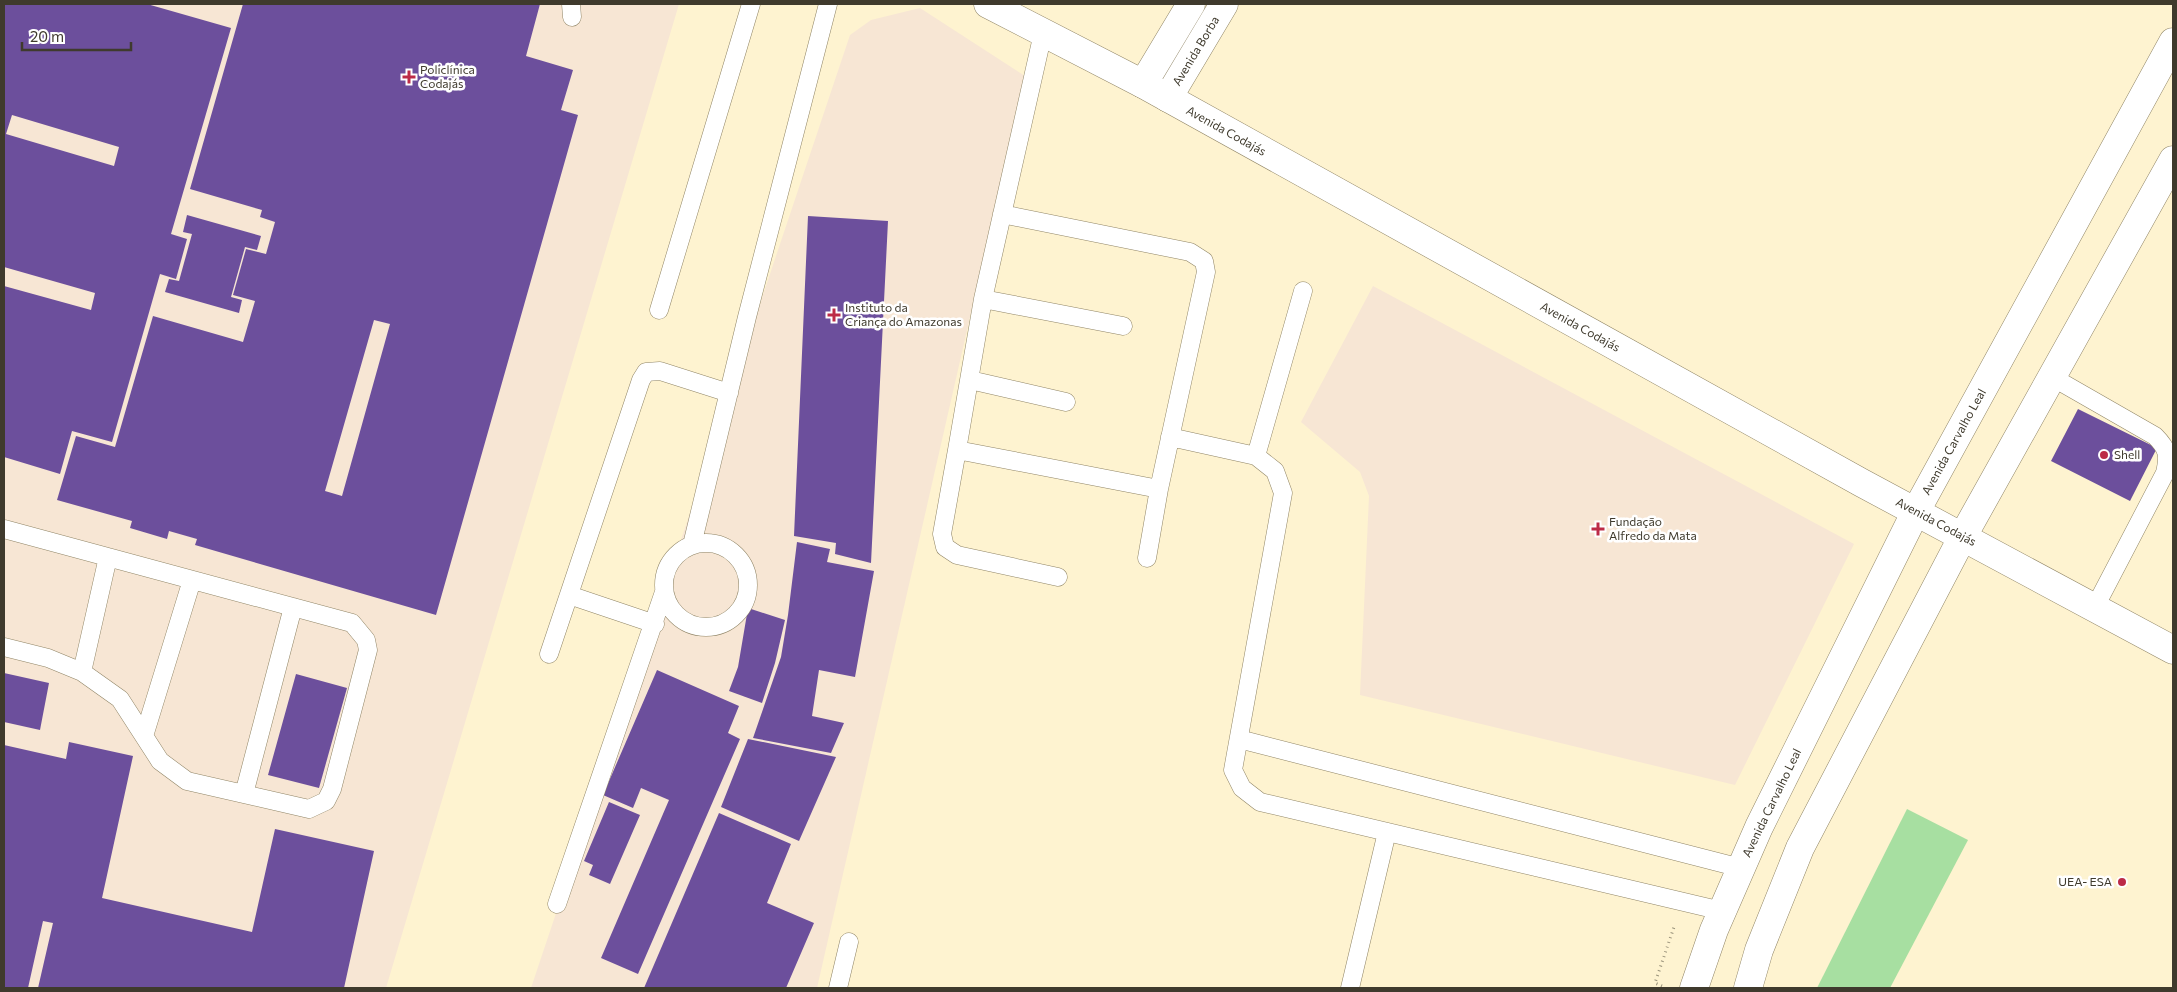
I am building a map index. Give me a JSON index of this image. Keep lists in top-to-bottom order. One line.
{"streets":{"street":["Avenida Borba","Avenida Codajás","Avenida Carvalho Leal"]},"crossings":[["Avenida Borba","Avenida Codajás"],["Avenida Codajás","Avenida Carvalho Leal"]],"places":{"health":["Policlínica Codajás","Instituto da Criança do Amazonas","Fundação Alfredo da Mata"],"other":["Shell","UEA- ESA"]},"scale_bar":"20 m"}
